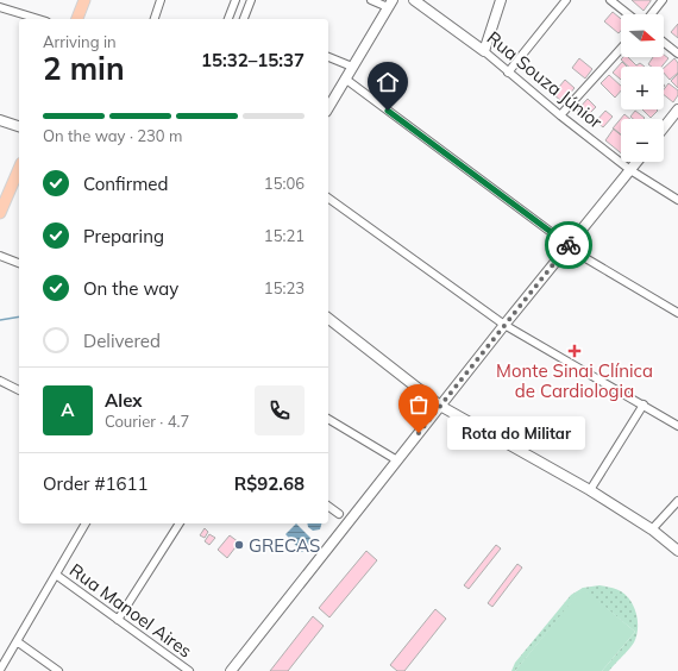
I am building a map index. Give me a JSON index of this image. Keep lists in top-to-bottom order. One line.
{"streets":{"street":["Rua Souza Júnior","Rua Manoel Aires"]},"places":{"health":["Monte Sinai Clínica de Cardiologia"],"other":["Rota do Militar","GRECAS"]},"north":"right","page":{"map_buttons":["+","−"],"heading":["2 min","Arriving in","15:32–15:37"],"panel":["Alex","Courier · 4.7","Order #1611","R$92.68"],"bar":"On the way · 230 m","list":[["Confirmed","15:06"],["Preparing","15:21"],["On the way","15:23"],"Delivered"],"round":"A","bubble":"Rota do Militar"}}
